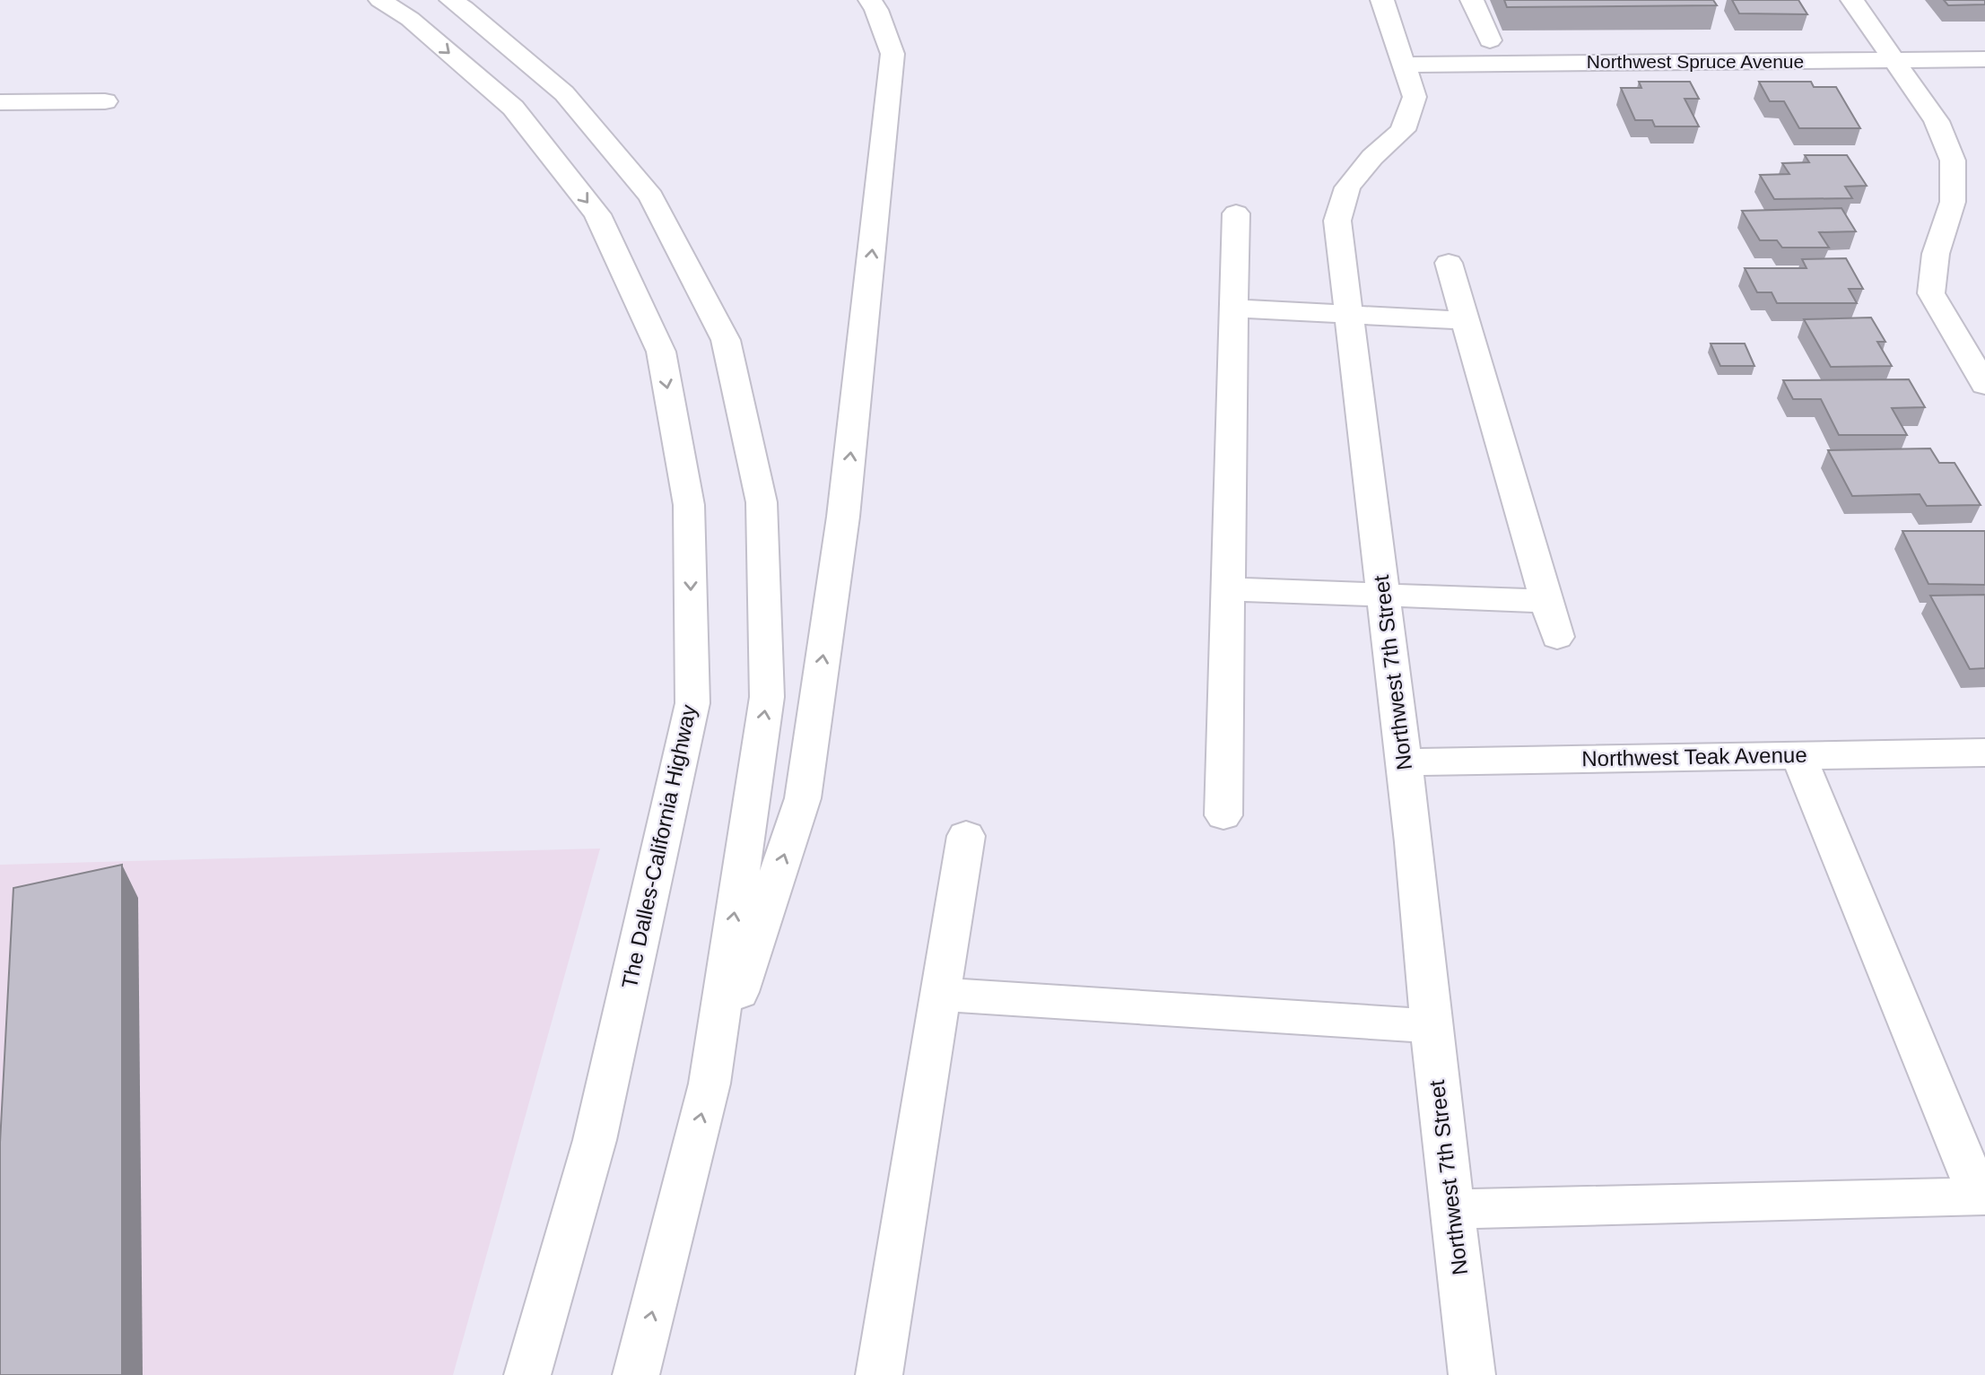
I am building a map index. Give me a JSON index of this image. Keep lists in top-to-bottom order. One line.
{"streets":{"main road":["Northwest Spruce Avenue","Northwest 7th Street","Northwest Teak Avenue","The Dalles-California Highway"]},"crossings":[["Northwest Spruce Avenue","Northwest 7th Street"],["Northwest 7th Street","Northwest Teak Avenue"]]}
